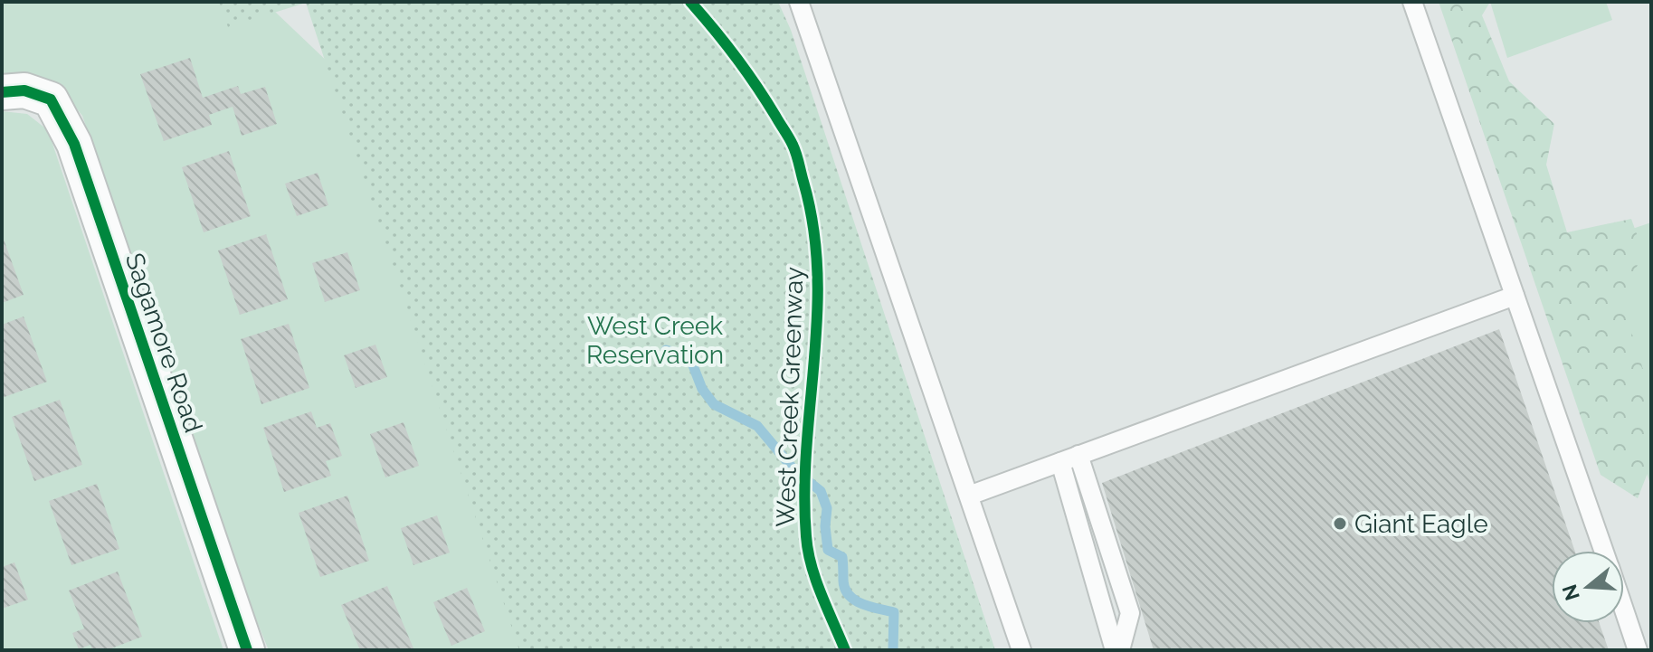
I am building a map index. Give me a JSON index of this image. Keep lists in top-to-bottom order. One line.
{"streets":{"street":["Sagamore Road"],"cycle path":["West Creek Greenway"]},"parks":["West Creek Reservation"],"places":["Giant Eagle"],"north":"left"}
